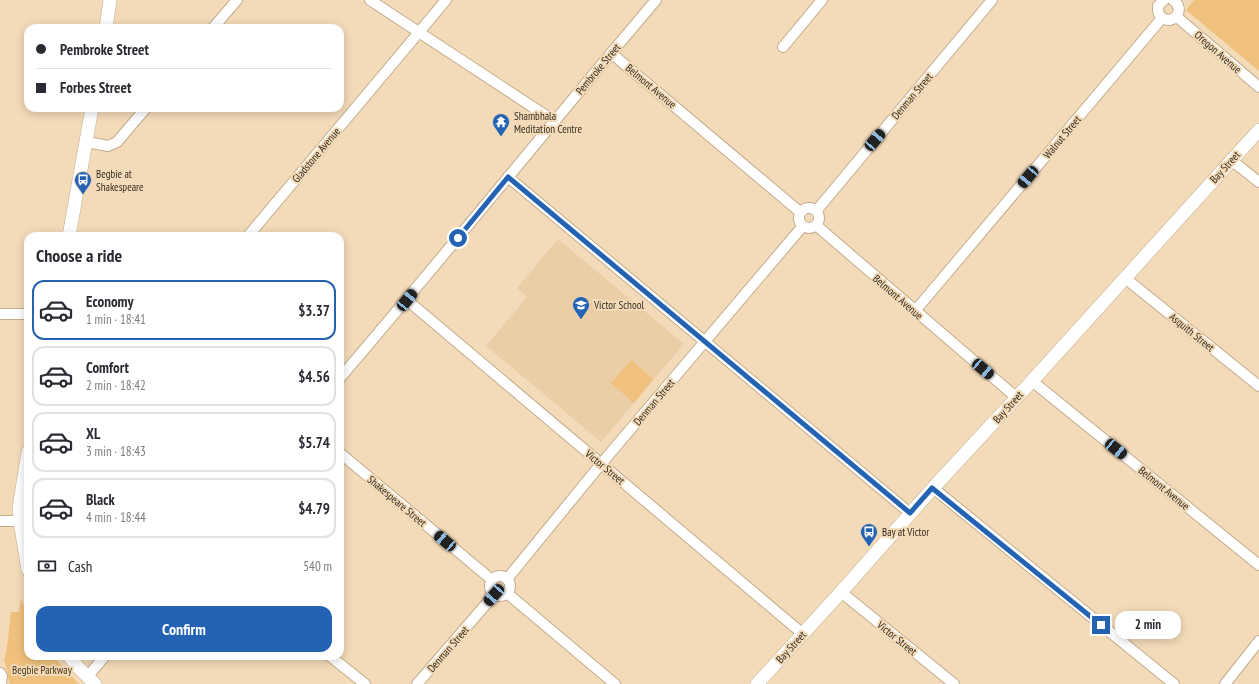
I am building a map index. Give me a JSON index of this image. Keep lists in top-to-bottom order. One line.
{"streets":{"main road":["Bay Street"],"street":["Oregon Avenue","Pembroke Street","Belmont Avenue","Denman Street","Walnut Street","Gladstone Avenue","Asquith Street","Victor Street","Shakespeare Street"]},"crossings":[["Pembroke Street","Belmont Avenue"],["Pembroke Street","Victor Street"],["Belmont Avenue","Denman Street"],["Belmont Avenue","Walnut Street"],["Belmont Avenue","Bay Street"],["Denman Street","Victor Street"],["Denman Street","Shakespeare Street"],["Bay Street","Asquith Street"],["Bay Street","Victor Street"]],"parks":["Begbie Parkway"],"places":{"temple":["Shambhala Meditation Centre"],"bus stop":["Begbie at Shakespeare","Bay at Victor"],"school or university":["Victor School"]},"page":{"banner":["Pembroke Street","Forbes Street"],"heading":"Choose a ride","list":[{"name":"Economy","note":"1 min · 18:41","value":"$3.37"},{"name":"Comfort","note":"2 min · 18:42","value":"$4.56"},{"name":"XL","note":"3 min · 18:43","value":"$5.74"},{"name":"Black","note":"4 min · 18:44","value":"$4.79"}],"pay":["Cash","540 m"],"buttons":"Confirm","bubble":"2 min"}}
